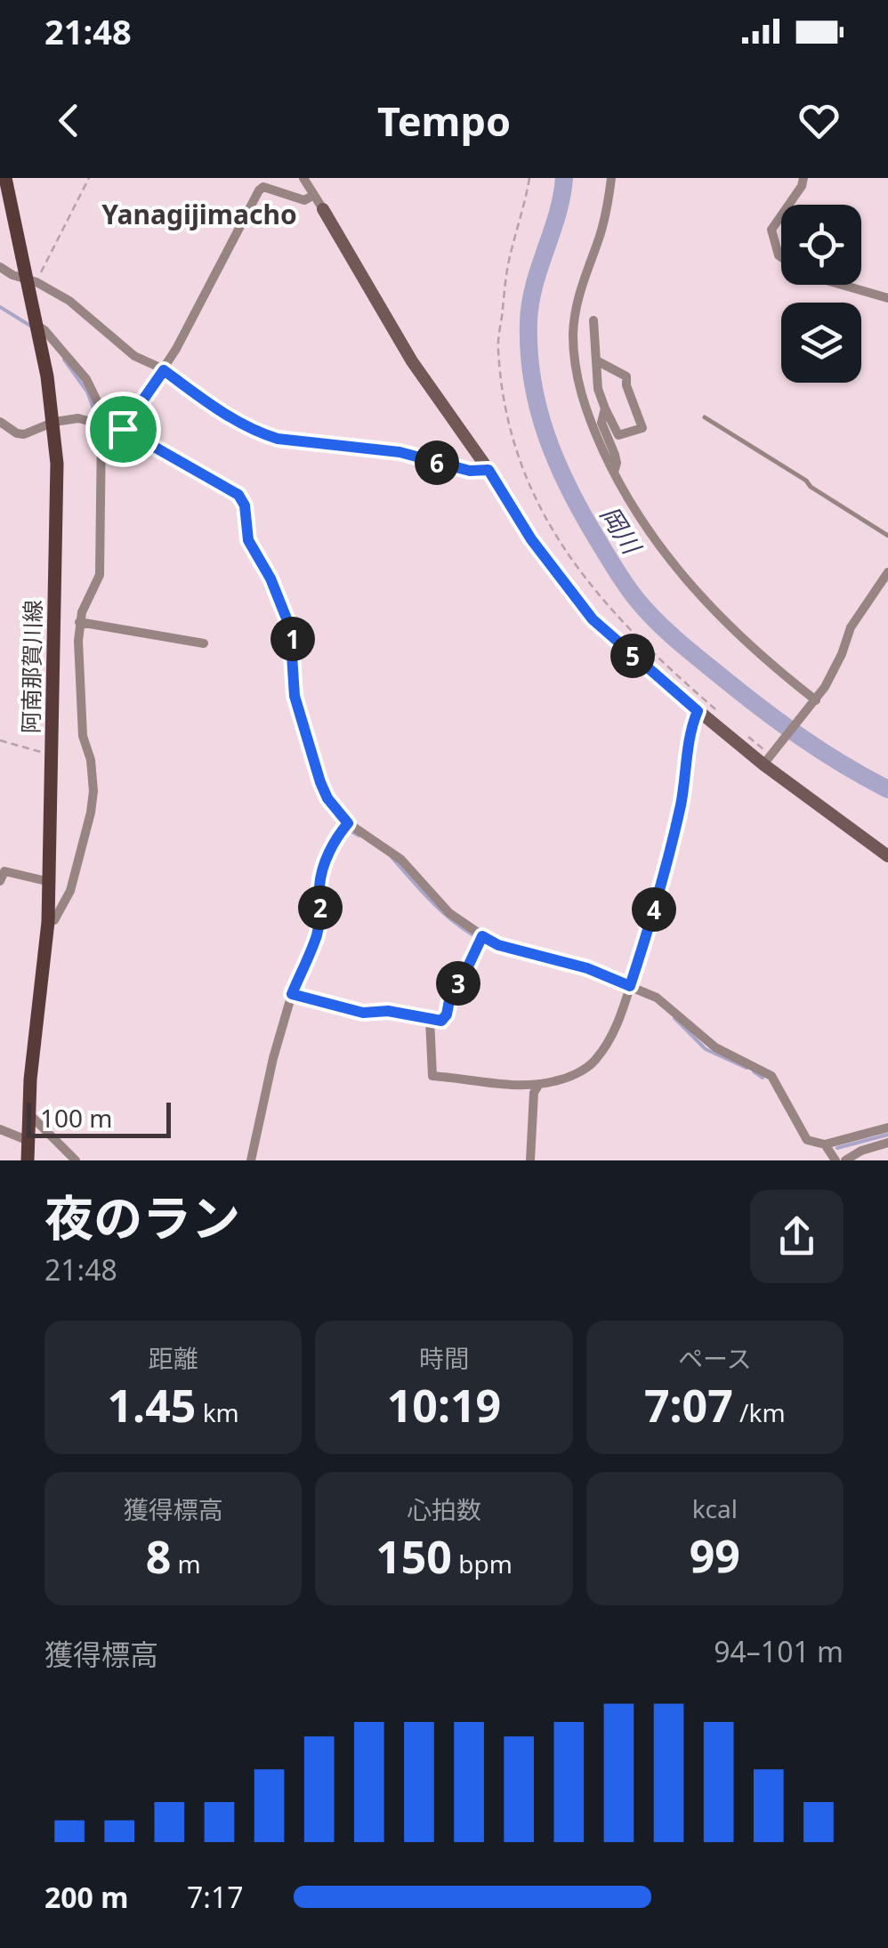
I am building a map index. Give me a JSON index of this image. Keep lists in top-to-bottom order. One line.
{"streets":{"main road":["阿南那賀川線"]},"districts":["Yanagijimacho"],"water":["岡川"],"scale_bar":"100 m","page":{"status":"21:48","header":"Tempo","pins":["6","1","5","2","4","3"],"scale":"100 m","heading":["夜のラン","21:48"],"stats":[["距離","1.45 km"],["時間","10:19"],["ペース","7:07 /km"],["獲得標高","8 m"],["心拍数","150 bpm"],["kcal","99"]],"chart":["獲得標高","94–101 m"],"list":[{"name":"200 m","note":"7:17"}]}}
